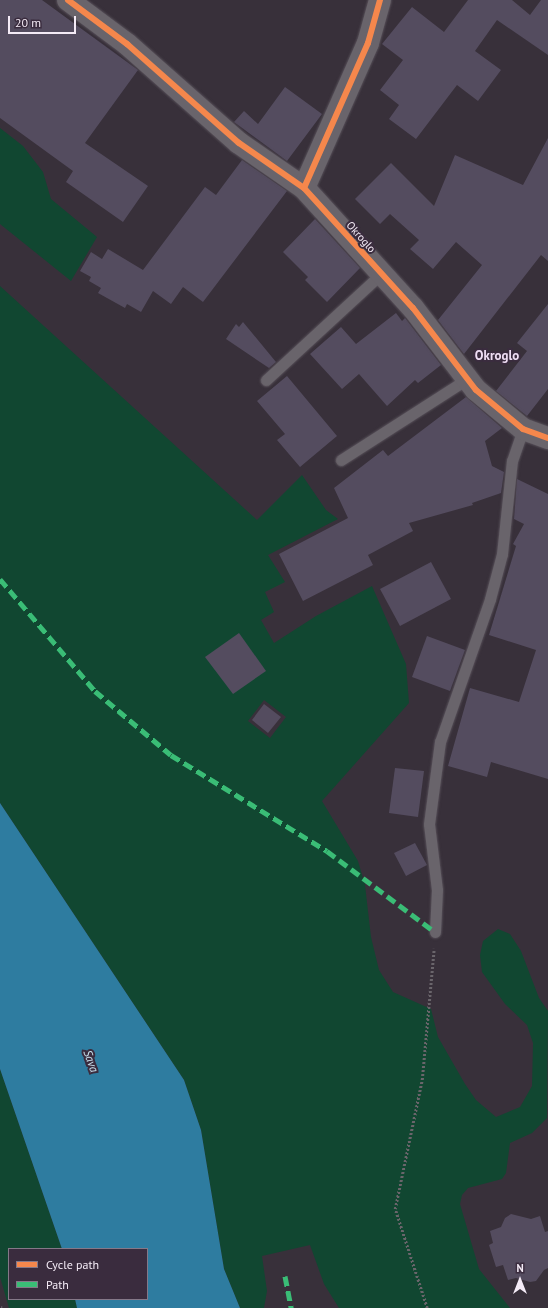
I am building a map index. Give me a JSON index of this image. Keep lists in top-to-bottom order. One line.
{"streets":{"street":["Okroglo"]},"districts":["Okroglo"],"water":["Sava"],"legend":["Cycle path","Path"],"scale_bar":"20 m","north":"top"}
